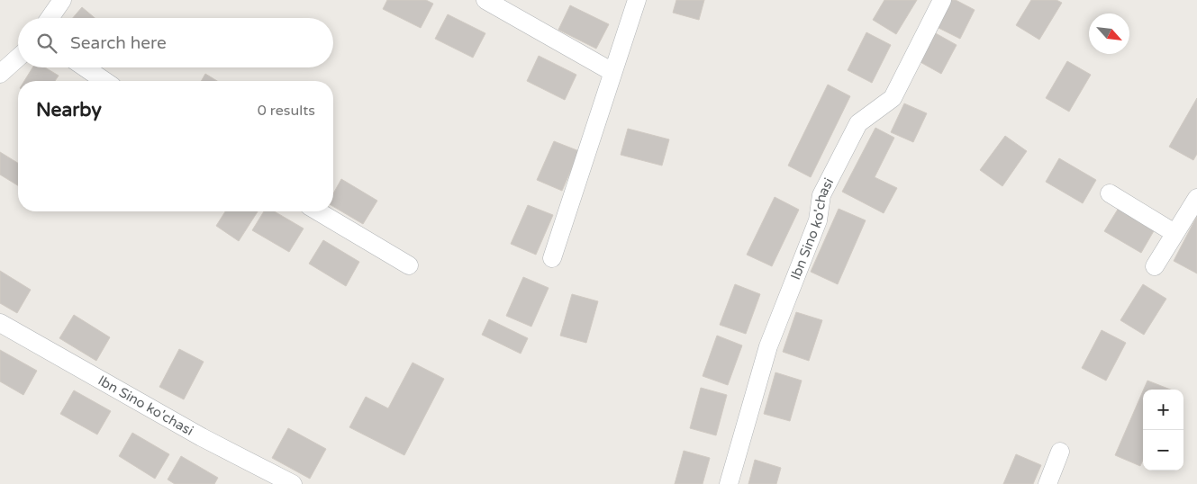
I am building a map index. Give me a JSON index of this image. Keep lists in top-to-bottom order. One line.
{"streets":{"street":["Ibn Sino ko'chasi"]},"north":"bottom right","page":{"search":"Search here","heading":["Nearby","0 results"],"map_buttons":["+","−"]}}
